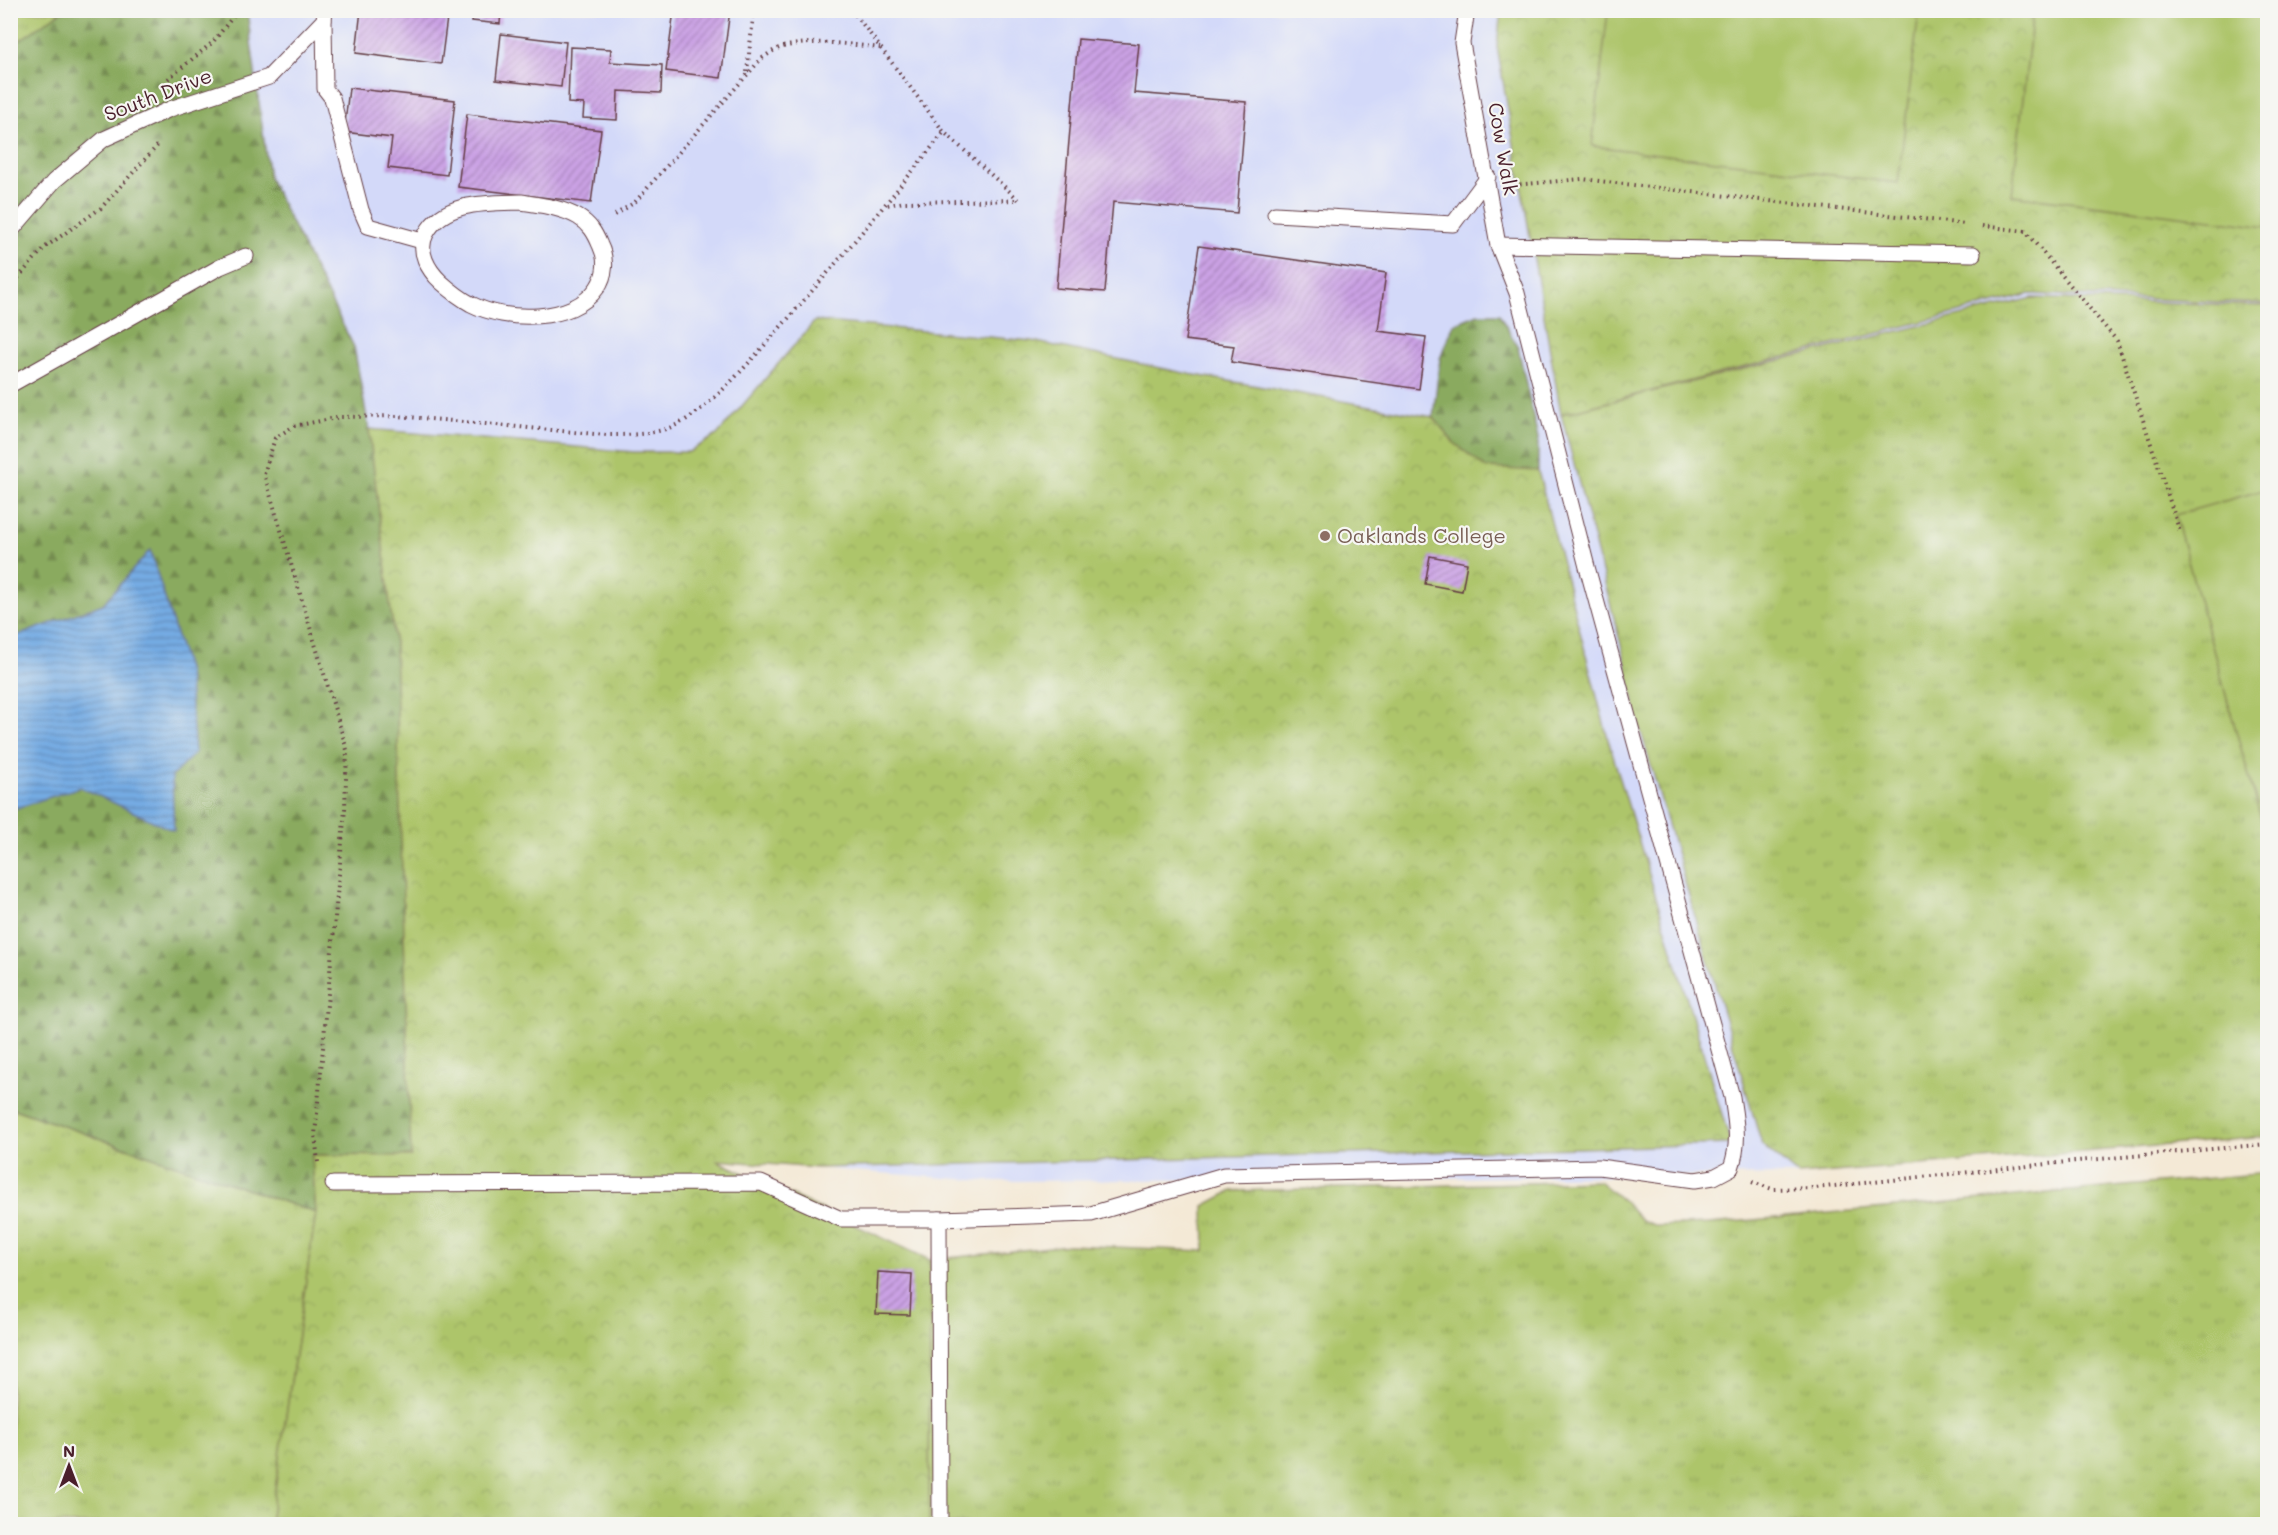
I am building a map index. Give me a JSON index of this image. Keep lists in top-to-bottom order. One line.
{"streets":{"lane":["South Drive","Cow Walk"]},"places":["Oaklands College"],"north":"top"}
